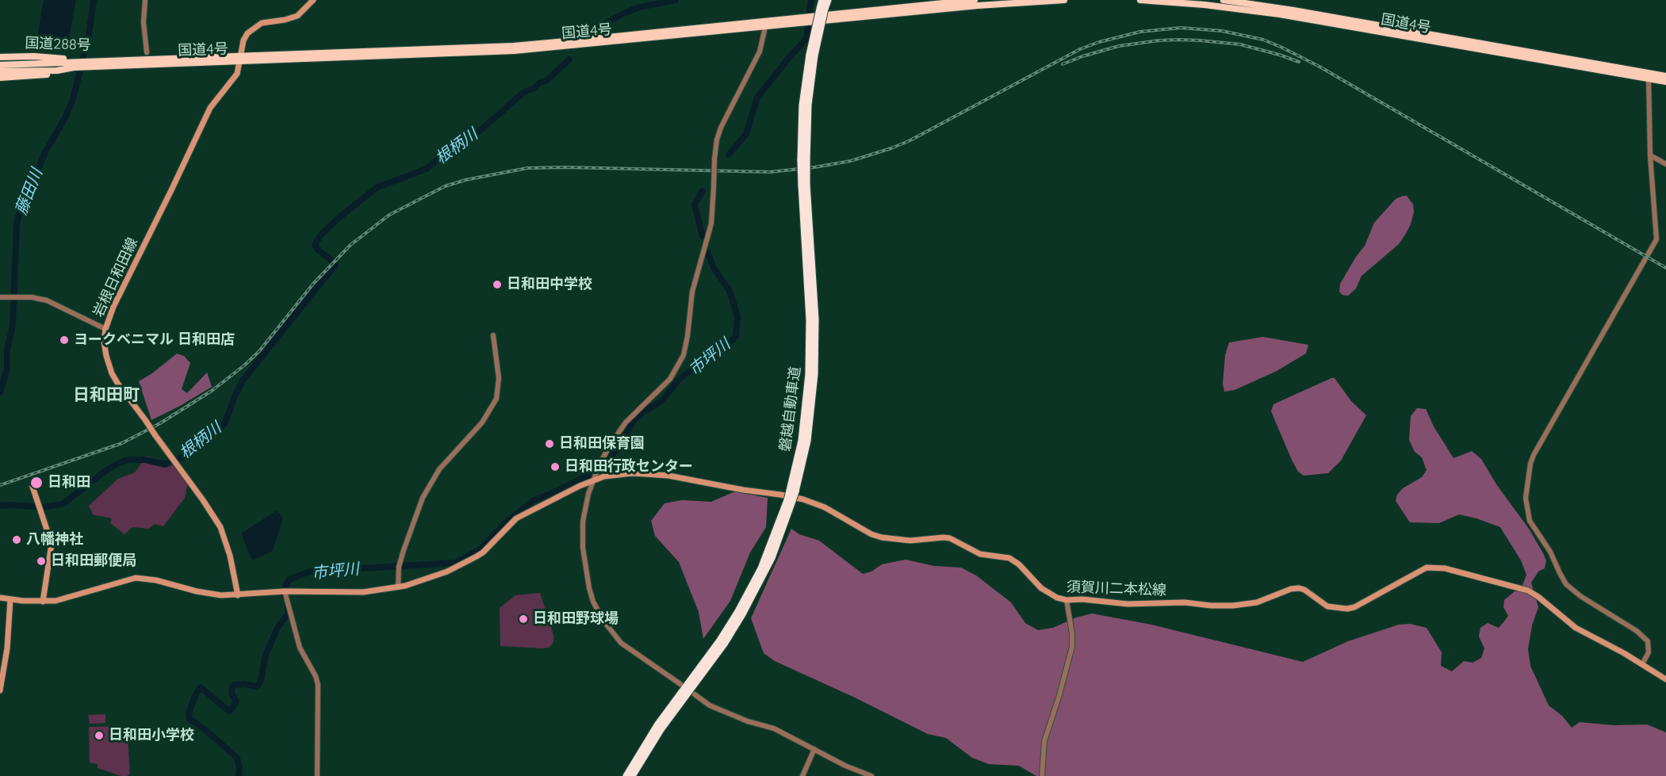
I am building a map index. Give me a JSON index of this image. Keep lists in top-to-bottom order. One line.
{"streets":{"highway":["国道4号","国道288号","磐越自動車道"],"main road":["岩根日和田線","須賀川二本松線"]},"crossings":[["国道4号","国道288号"],["国道4号","岩根日和田線"],["岩根日和田線","須賀川二本松線"]],"districts":["日和田町"],"water":["根柄川","藤田川","市坪川"],"places":["日和田中学校","ヨークベニマル 日和田店","日和田保育園","日和田行政センター","日和田","八幡神社","日和田郵便局","日和田野球場","日和田小学校"]}
